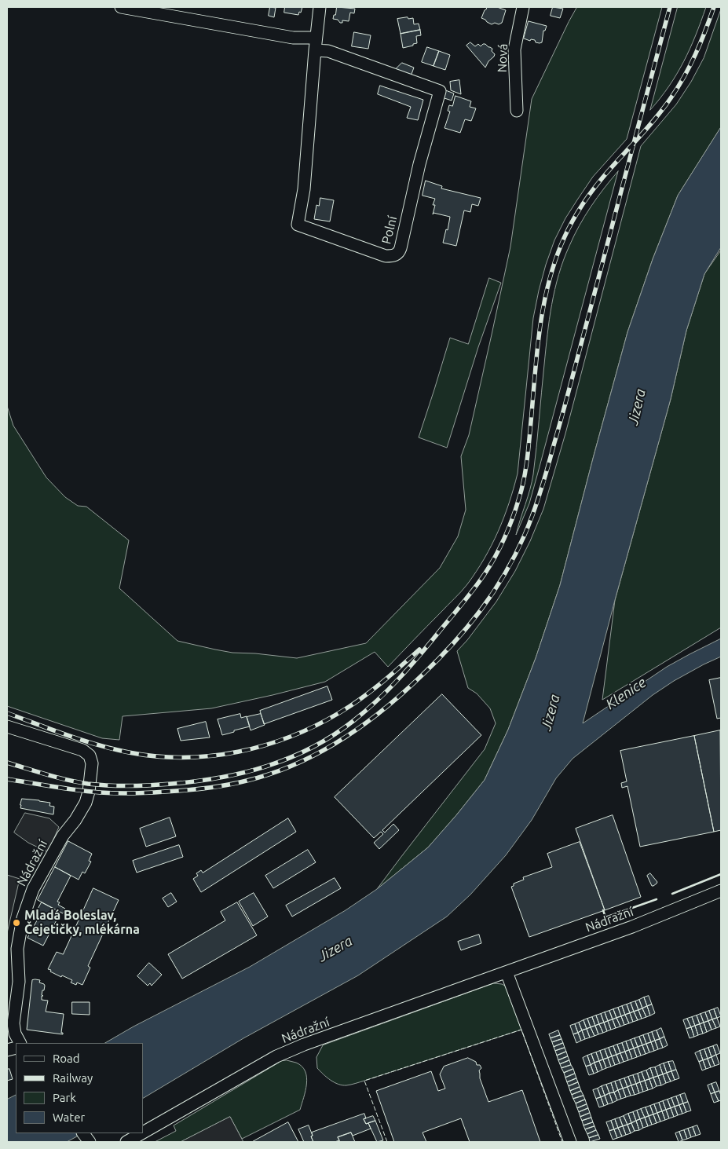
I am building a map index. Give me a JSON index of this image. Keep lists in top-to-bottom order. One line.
{"streets":{"street":["Nová","Polní","Nádražní"]},"water":["Jizera","Klenice"],"places":["Mladá Boleslav, Čejetičky, mlékárna"],"legend":["Road","Railway","Park","Water"]}
